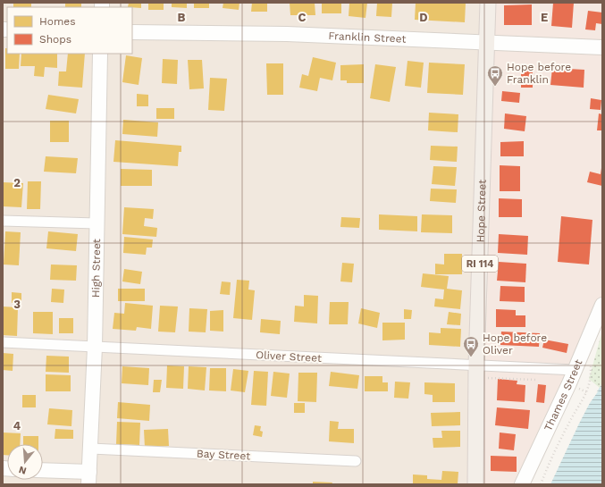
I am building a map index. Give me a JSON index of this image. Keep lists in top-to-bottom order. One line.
{"streets":{"main road":["Hope Street","RI 114"],"street":["Franklin Street","High Street","Oliver Street","Thames Street","Bay Street"]},"crossings":[["Franklin Street","Hope Street"],["Hope Street","Oliver Street"],["High Street","Oliver Street"],["High Street","Bay Street"],["Oliver Street","Thames Street"]],"places":{"bus stop":["Hope before Franklin","Hope before Oliver"]},"legend":["Homes","Shops"],"north":"bottom","grid":{"columns":["B","C","D","E"],"rows":["2","3","4"]}}
